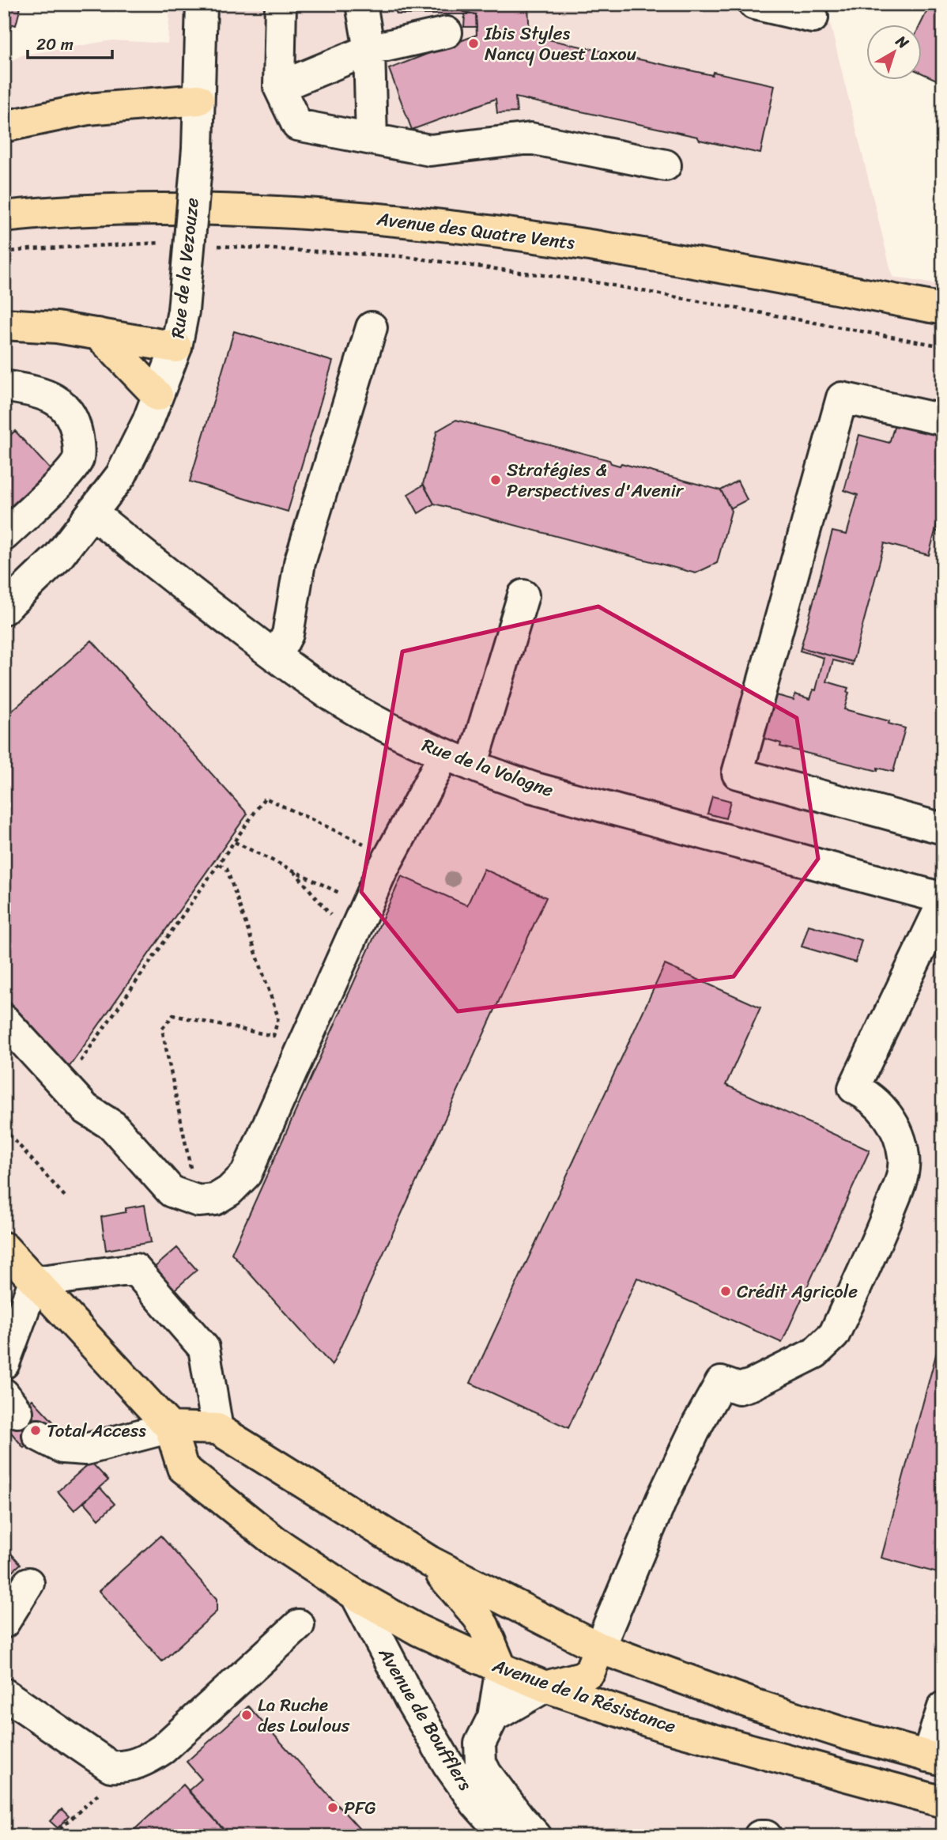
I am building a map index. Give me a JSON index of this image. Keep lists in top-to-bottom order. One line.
{"streets":{"main road":["Avenue des Quatre Vents","Avenue de la Résistance"],"street":["Rue de la Vezouze","Rue de la Vologne","Avenue de Boufflers"]},"crossings":[["Rue de la Vezouze","Rue de la Vologne"],["Avenue de la Résistance","Avenue de Boufflers"]],"places":["Ibis Styles Nancy Ouest Laxou","Stratégies & Perspectives d'Avenir","Crédit Agricole","Total Access","La Ruche des Loulous","PFG"],"scale_bar":"20 m","north":"top right"}
